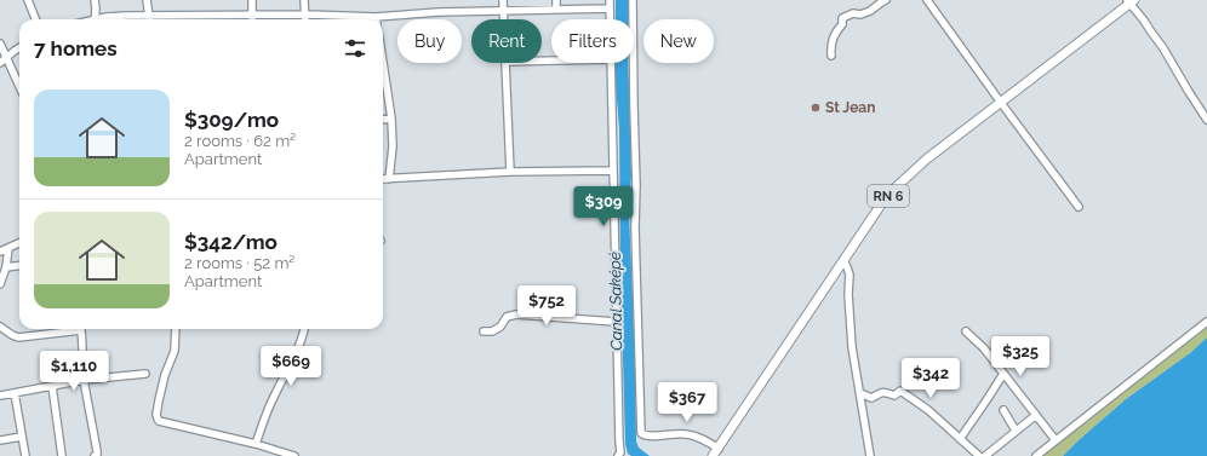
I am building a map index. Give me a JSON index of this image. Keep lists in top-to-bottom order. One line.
{"streets":{"main road":["RN 6"]},"water":["Canal Saképé"],"places":["St Jean"],"page":{"chip":["Buy","Rent","Filters","New"],"heading":"7 homes","list":[{"name":"$309/mo","note":"2 rooms · 62 m² · Apartment"},{"name":"$342/mo","note":"2 rooms · 52 m² · Apartment"}],"price":["$309","$752","$325","$669","$1,110","$342","$367"]}}
